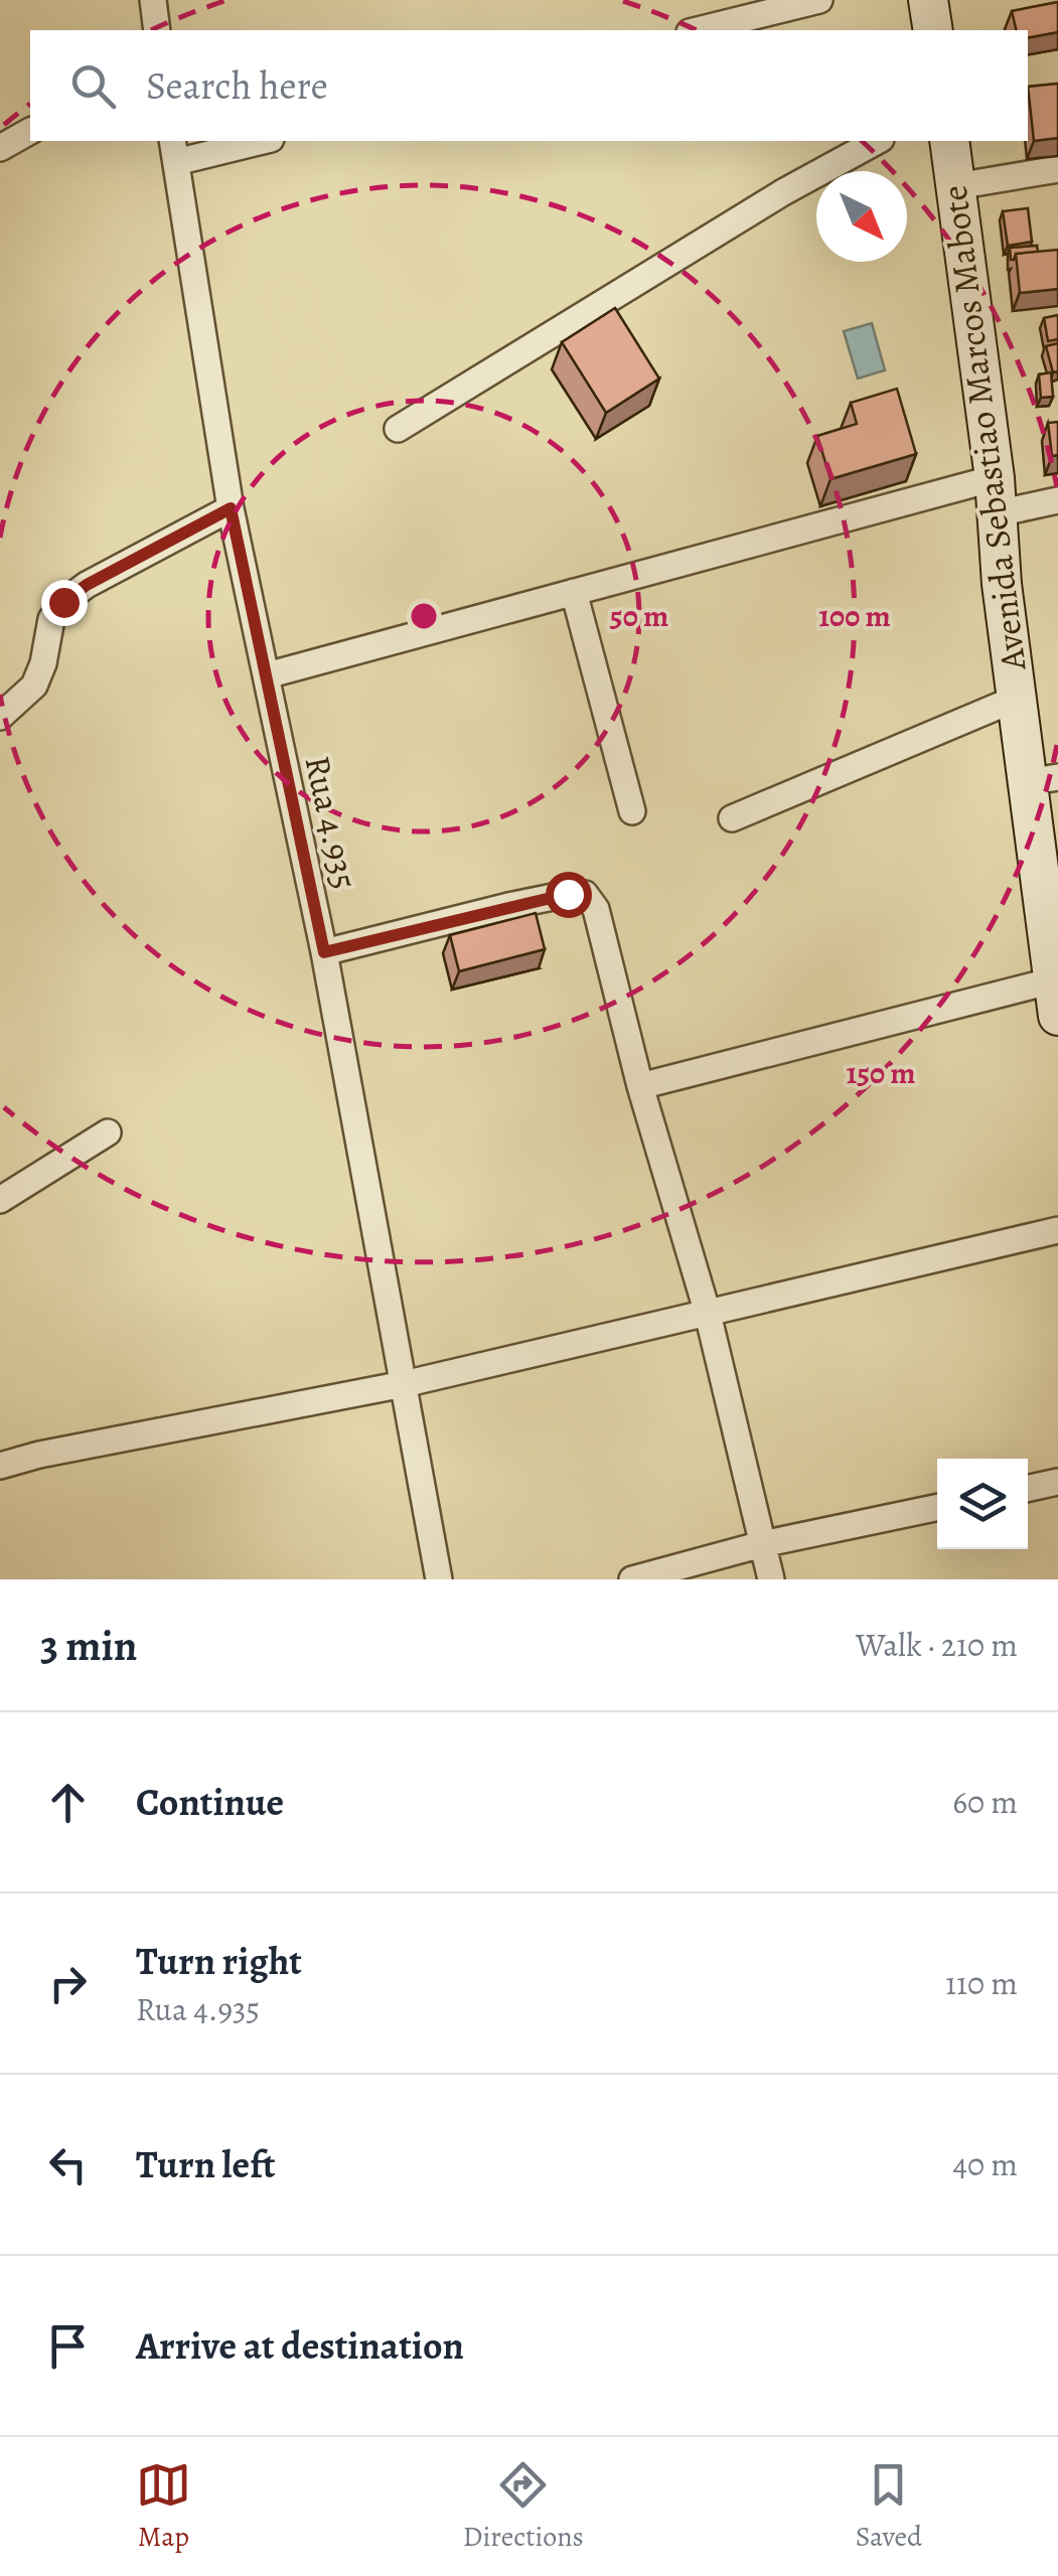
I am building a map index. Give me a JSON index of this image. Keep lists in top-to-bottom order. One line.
{"streets":{"main road":["Avenida Sebastiao Marcos Mabote"],"street":["Rua 4.935"]},"north":"bottom right","page":{"search":"Search here","heading":["3 min","Walk · 210 m"],"list":[["Continue","60 m"],["Turn right","Rua 4.935","110 m"],["Turn left","40 m"],"Arrive at destination"],"nav":["Map","Directions","Saved"]},"rings":["50 m","100 m","150 m"]}
